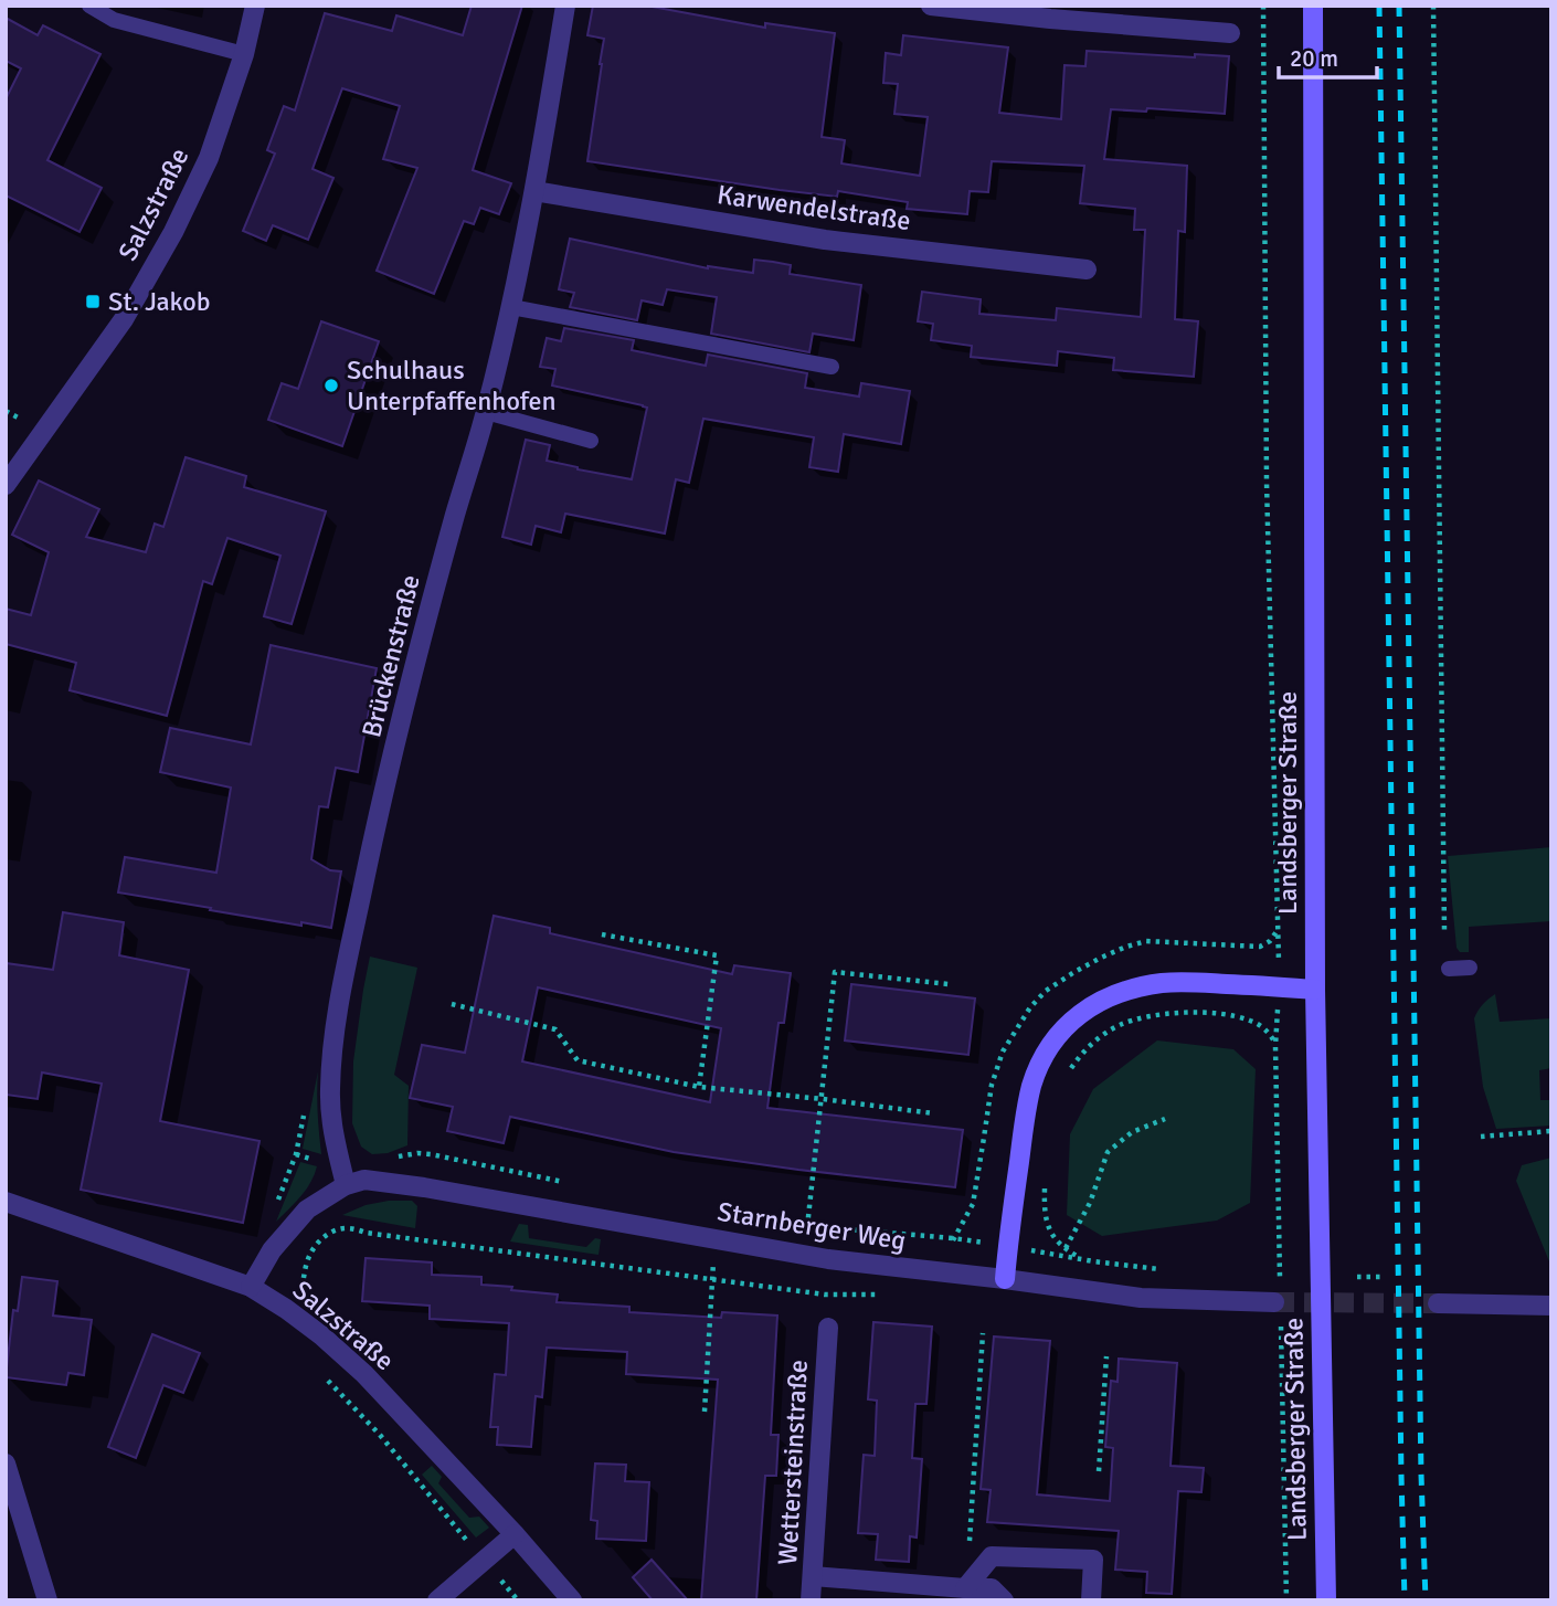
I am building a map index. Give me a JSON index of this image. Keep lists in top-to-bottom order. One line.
{"streets":{"main road":["Landsberger Straße"],"street":["Salzstraße","Karwendelstraße","Brückenstraße","Starnberger Weg","Wettersteinstraße"]},"crossings":[["Karwendelstraße","Brückenstraße"],["Brückenstraße","Starnberger Weg"]],"places":{"transit":["St. Jakob"],"other":["Schulhaus Unterpfaffenhofen"]},"scale_bar":"20 m"}
